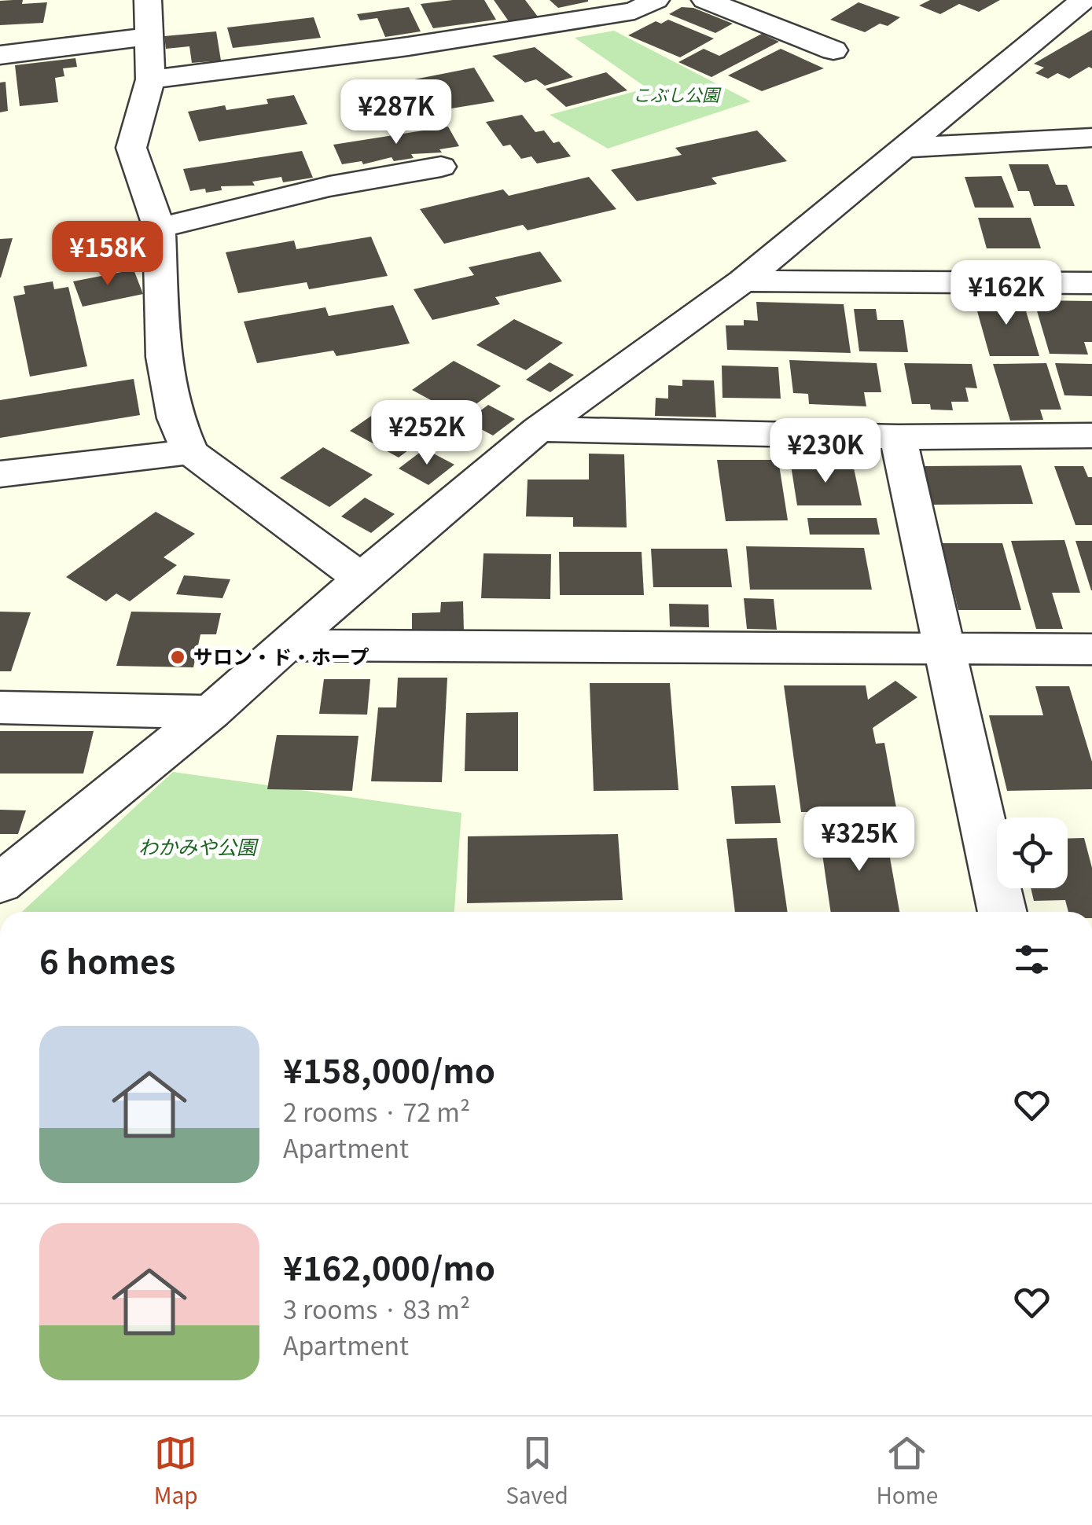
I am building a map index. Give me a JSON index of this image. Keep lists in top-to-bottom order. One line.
{"parks":["こぶし公園","わかみや公園"],"places":["サロン・ド・ホープ"],"page":{"price":["¥287K","¥158K","¥162K","¥252K","¥230K","¥325K"],"heading":"6 homes","list":[{"name":"¥158,000/mo","note":"2 rooms · 72 m² · Apartment"},{"name":"¥162,000/mo","note":"3 rooms · 83 m² · Apartment"}],"tabs":["Map","Saved","Home"]}}
